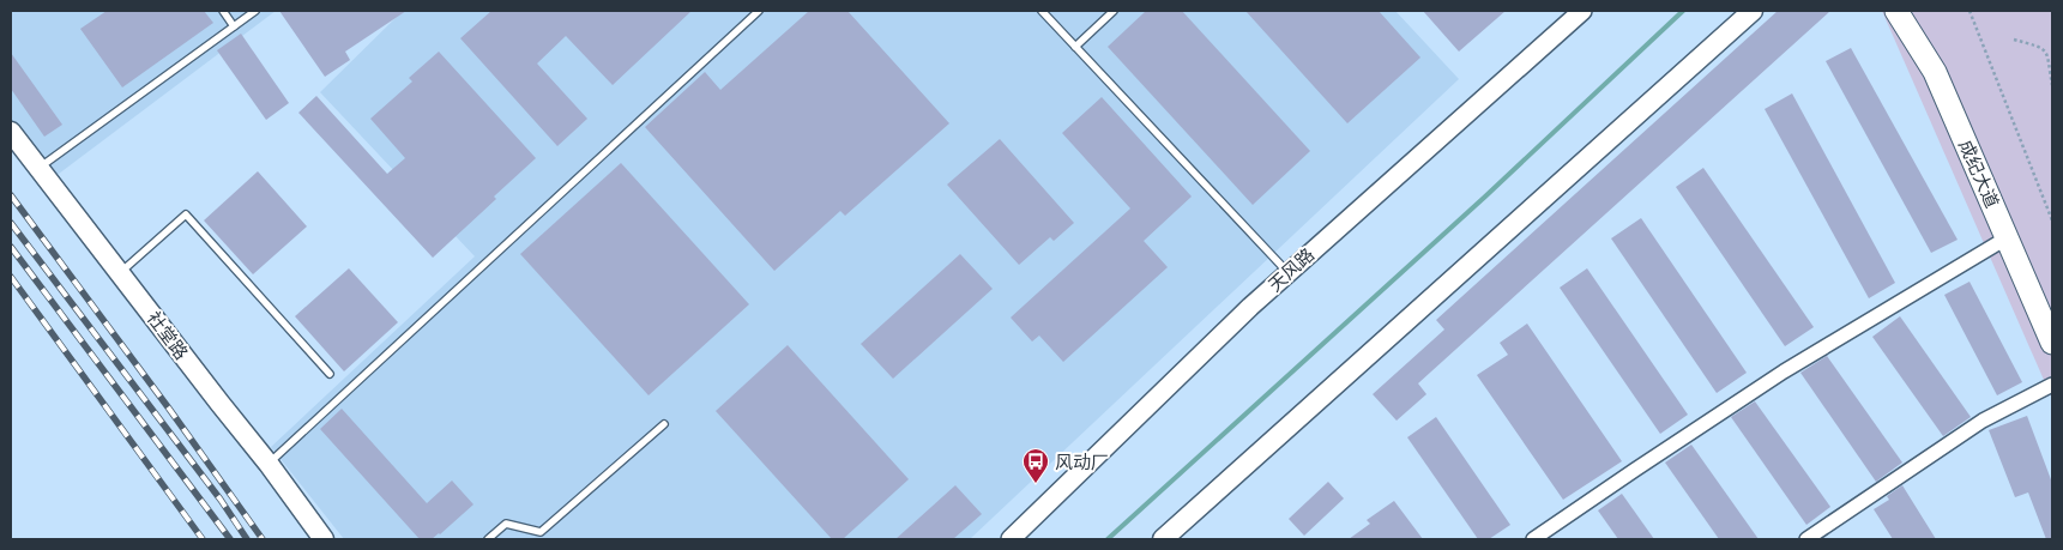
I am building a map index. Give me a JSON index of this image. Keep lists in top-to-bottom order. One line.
{"streets":{"main road":["成纪大道","社堂路"],"street":["天风路"]},"places":{"bus stop":["风动厂"]}}
